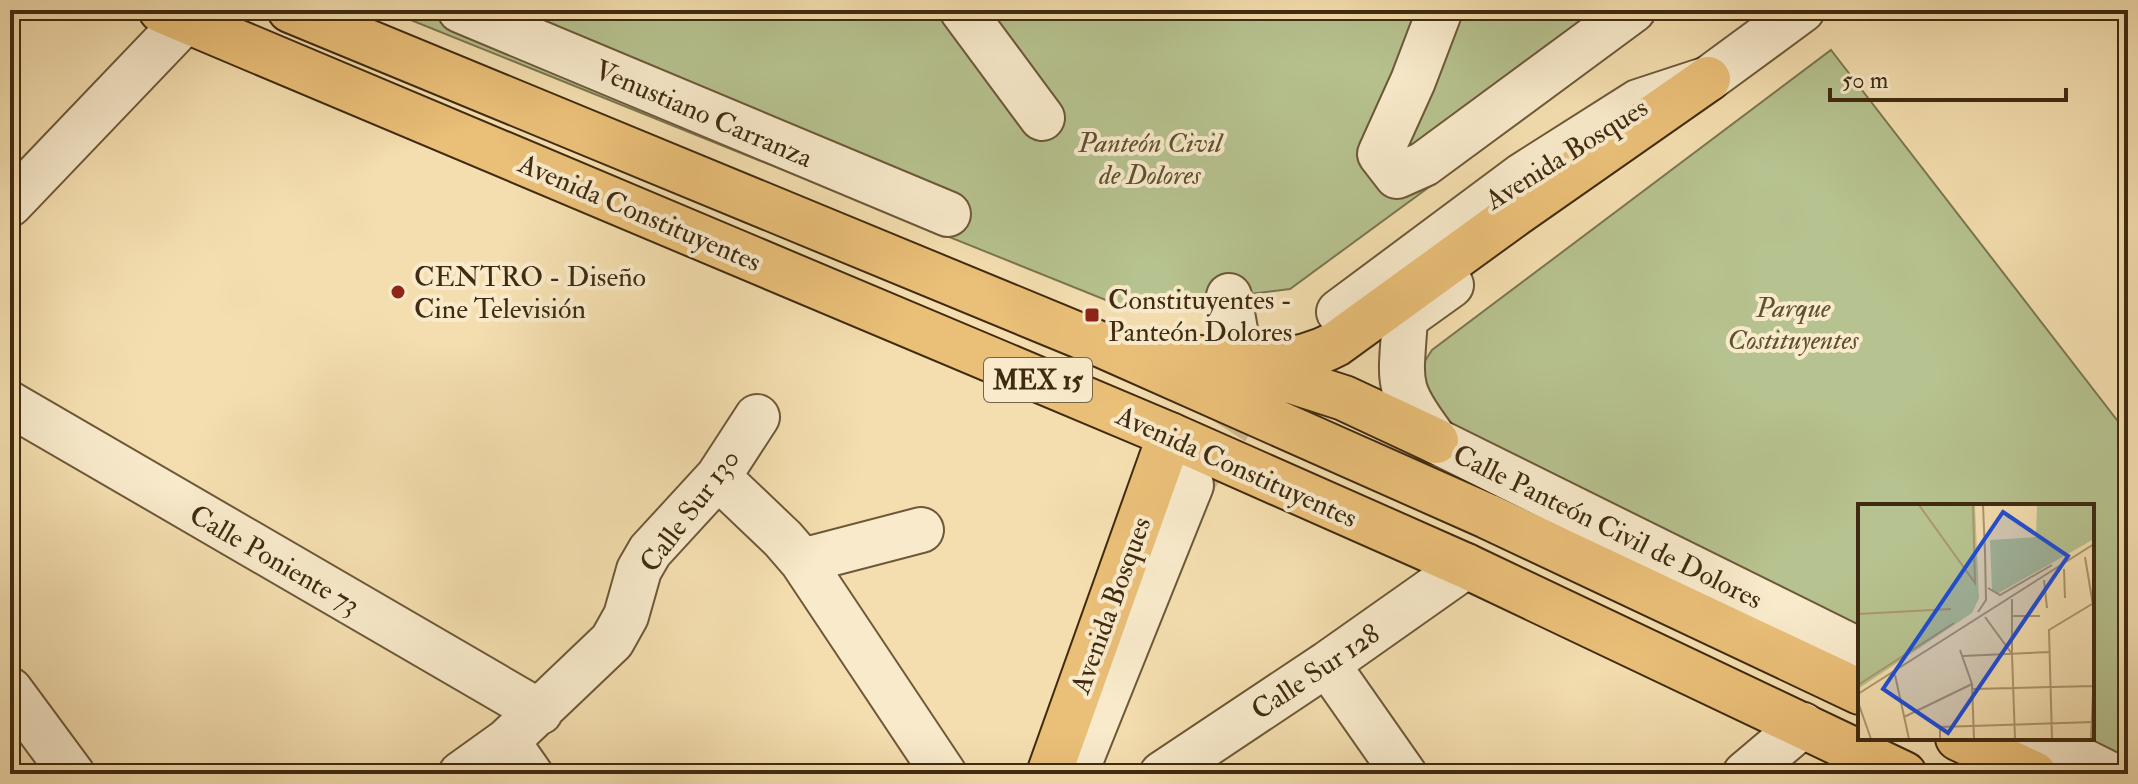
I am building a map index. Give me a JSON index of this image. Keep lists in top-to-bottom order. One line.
{"streets":{"main road":["Avenida Bosques","Avenida Constituyentes","MEX 15"],"street":["Venustiano Carranza","Calle Sur 130","Calle Panteón Civil de Dolores","Calle Poniente 73","Calle Sur 128"]},"crossings":[["Avenida Bosques","Avenida Constituyentes"],["Avenida Constituyentes","Calle Sur 128"],["Calle Sur 130","Calle Poniente 73"]],"parks":["Panteón Civil de Dolores","Parque Costituyentes"],"places":{"other":["CENTRO - Diseño Cine Televisión"],"transit":["Constituyentes - Panteón Dolores"]},"scale_bar":"50 m"}
